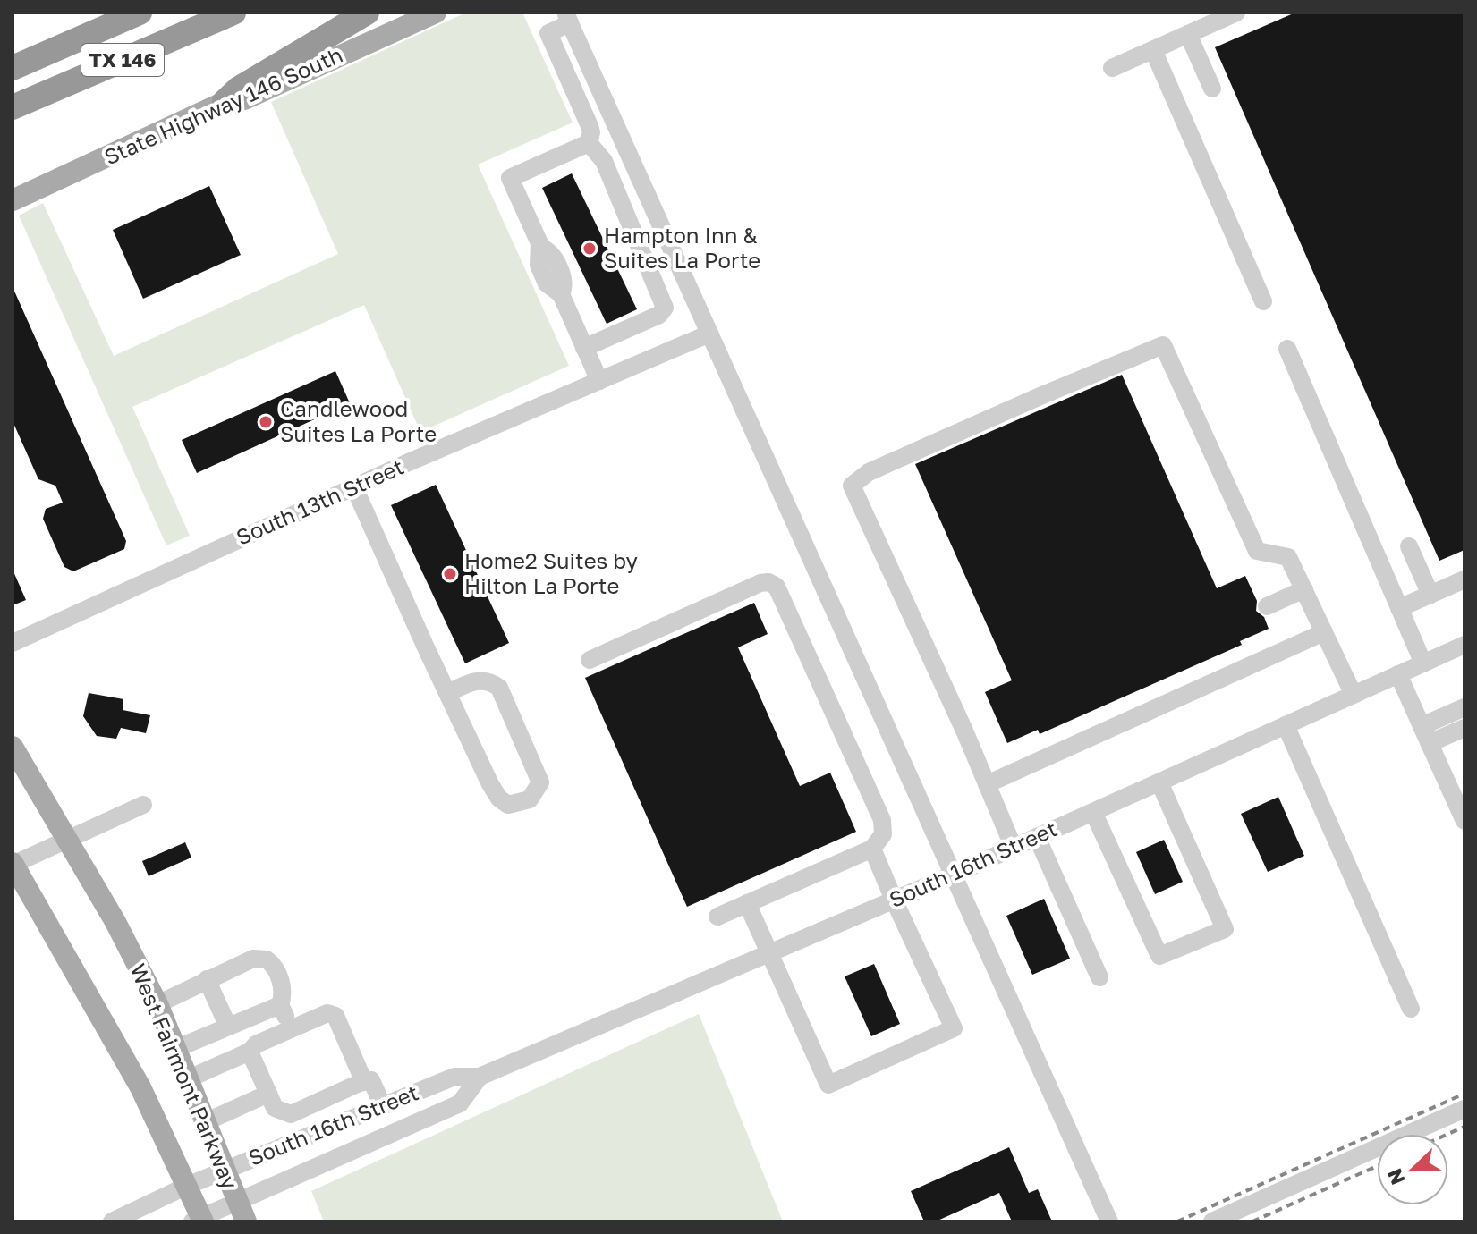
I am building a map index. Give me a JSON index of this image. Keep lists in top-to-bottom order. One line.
{"streets":{"highway":["TX 146"],"main road":["State Highway 146 South","West Fairmont Parkway"],"street":["South 13th Street","South 16th Street"]},"crossings":[["South 16th Street","West Fairmont Parkway"]],"places":["Hampton Inn & Suites La Porte","Candlewood Suites La Porte","Home2 Suites by Hilton La Porte"],"north":"bottom left"}
